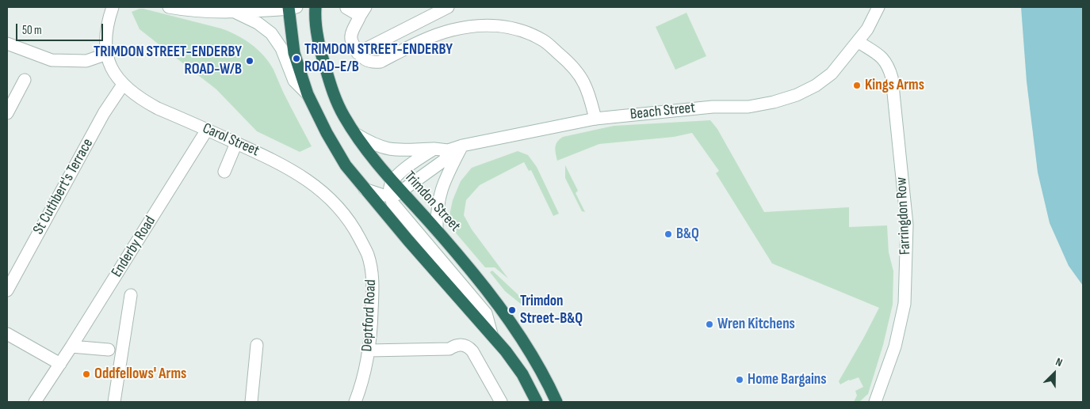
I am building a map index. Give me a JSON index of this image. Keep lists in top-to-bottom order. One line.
{"streets":{"highway":["Trimdon Street"],"street":["Beach Street","Carol Street","St Cuthbert's Terrace","Farringdon Row","Enderby Road","Deptford Road"]},"crossings":[["Beach Street","Trimdon Street"],["Beach Street","Farringdon Row"],["Carol Street","St Cuthbert's Terrace"],["Carol Street","Enderby Road"],["Carol Street","Deptford Road"]],"places":["TRIMDON STREET-ENDERBY ROAD-E/B","TRIMDON STREET-ENDERBY ROAD-W/B","Kings Arms","B&Q","Trimdon Street-B&Q","Wren Kitchens","Oddfellows' Arms","Home Bargains"],"scale_bar":"50 m","north":"top right"}
